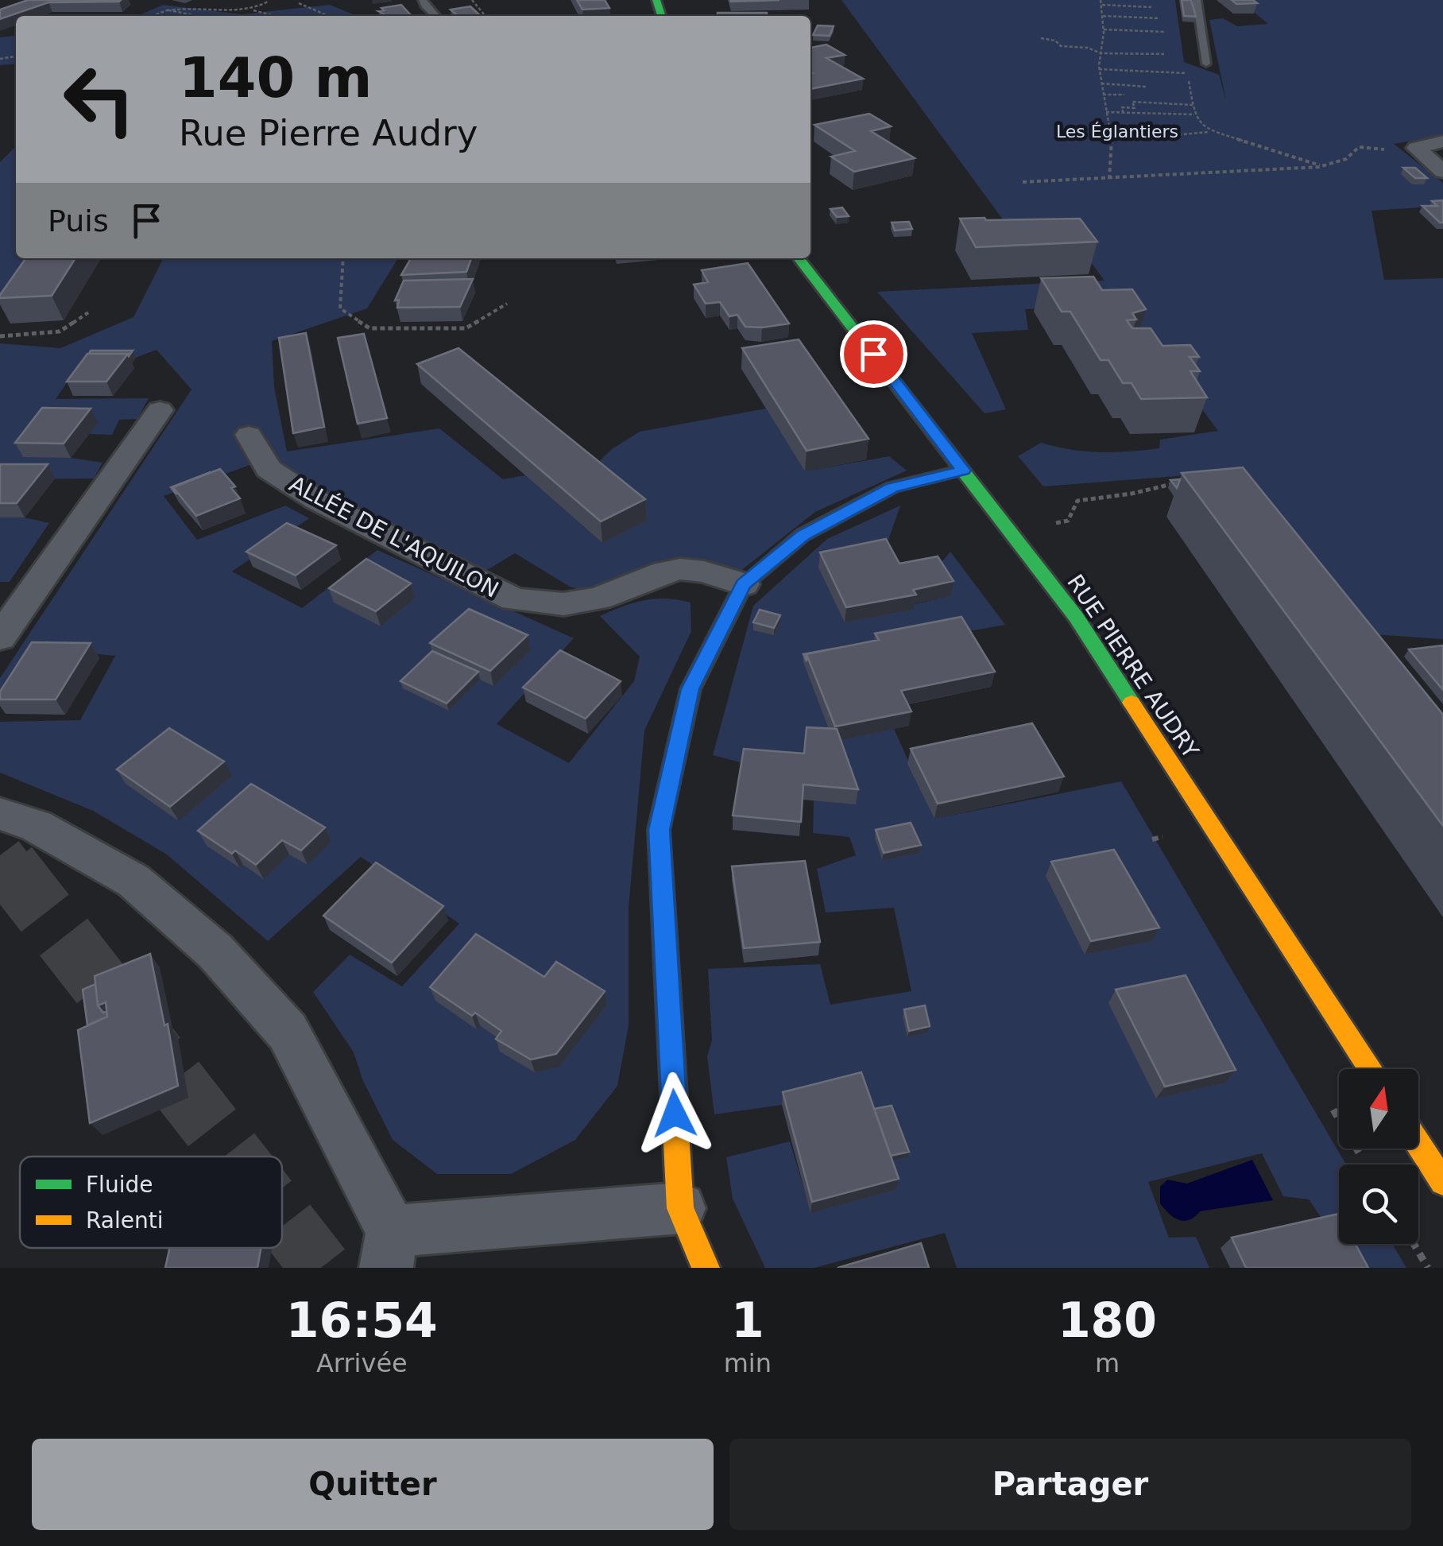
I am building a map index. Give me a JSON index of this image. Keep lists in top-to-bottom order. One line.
{"streets":{"street":["ALLÉE DE L'AQUILON","RUE PIERRE AUDRY"]},"parks":["Les Églantiers"],"legend":["Fluide","Ralenti"],"north":"top","page":{"turn":["140 m","Rue Pierre Audry"],"then":"Puis","eta":["16:54","Arrivée","1","min","180","m"],"buttons":["Quitter","Partager"]}}
